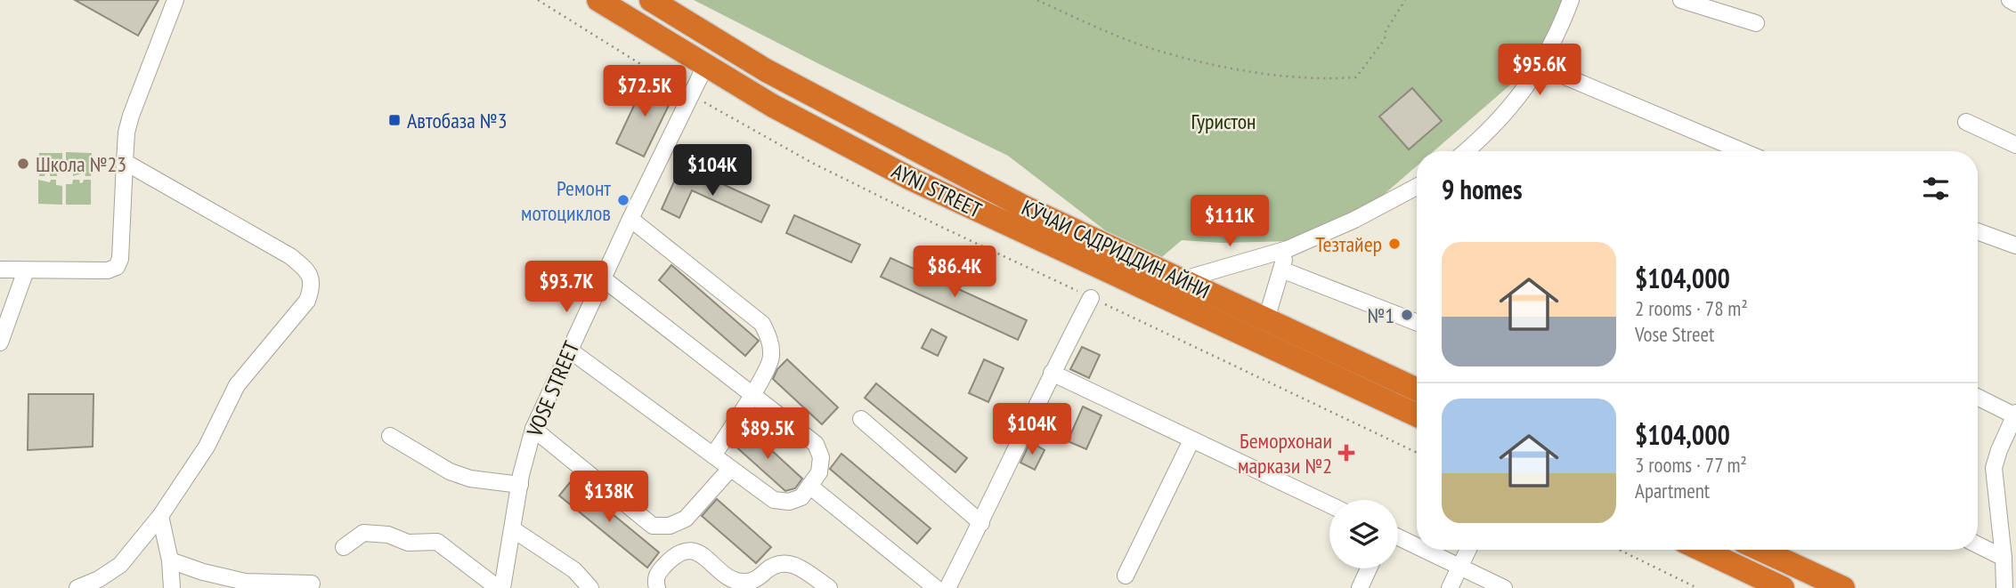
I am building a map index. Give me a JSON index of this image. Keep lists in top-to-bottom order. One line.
{"streets":{"highway":["AYNI STREET","КӮЧАИ САДРИДДИН АЙНИ"],"street":["VOSE STREET"]},"crossings":[["AYNI STREET","VOSE STREET"]],"parks":["Гуристон"],"places":{"transit":["Автобаза №3"],"other":["Школа №23","Ремонт мотоциклов","Тезтайер","№1"],"health":["Беморхонаи маркази №2"]},"page":{"price":["$95.6K","$72.5K","$104K","$111K","$86.4K","$93.7K","$104K","$89.5K","$138K"],"heading":"9 homes","list":[{"name":"$104,000","note":"2 rooms · 78 m² · Vose Street"},{"name":"$104,000","note":"3 rooms · 77 m² · Apartment"}]}}
